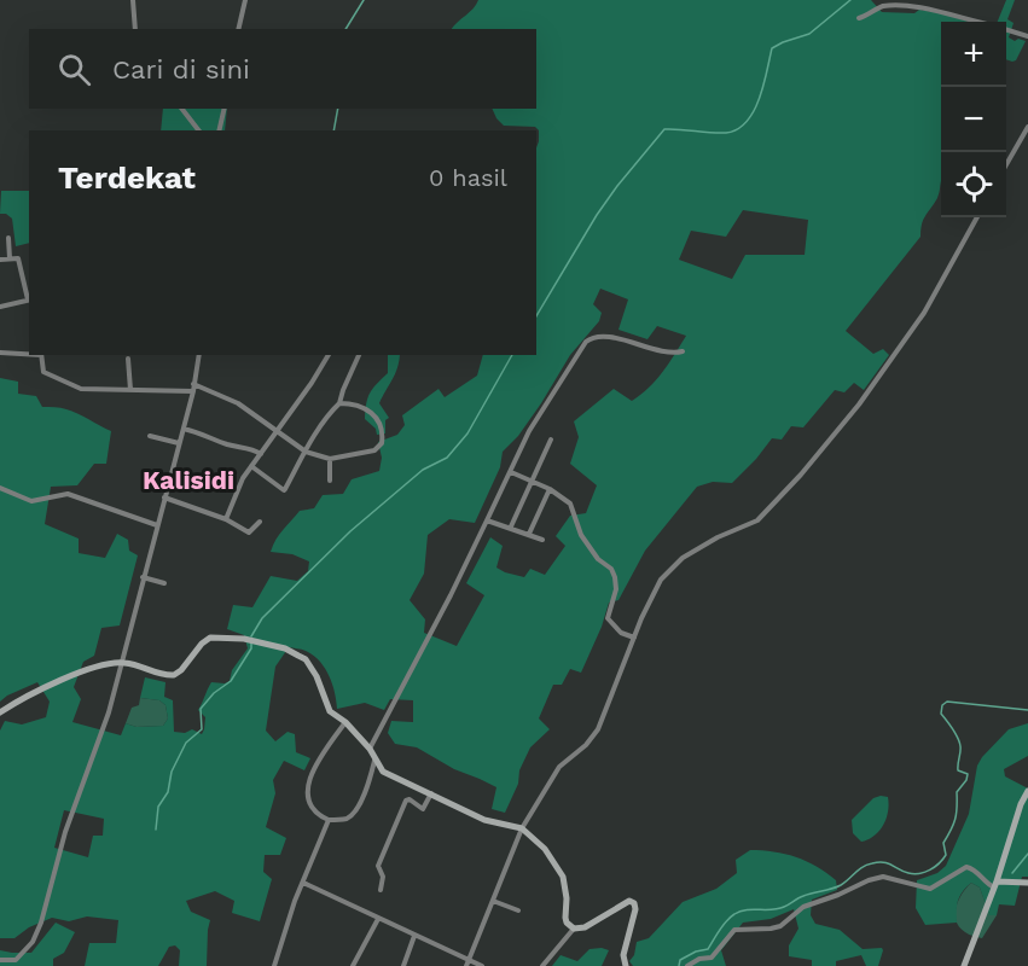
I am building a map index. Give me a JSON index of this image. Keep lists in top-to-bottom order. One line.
{"districts":["Kalisidi"],"page":{"map_buttons":["+","−"],"search":"Cari di sini","heading":["Terdekat","0 hasil"]}}
